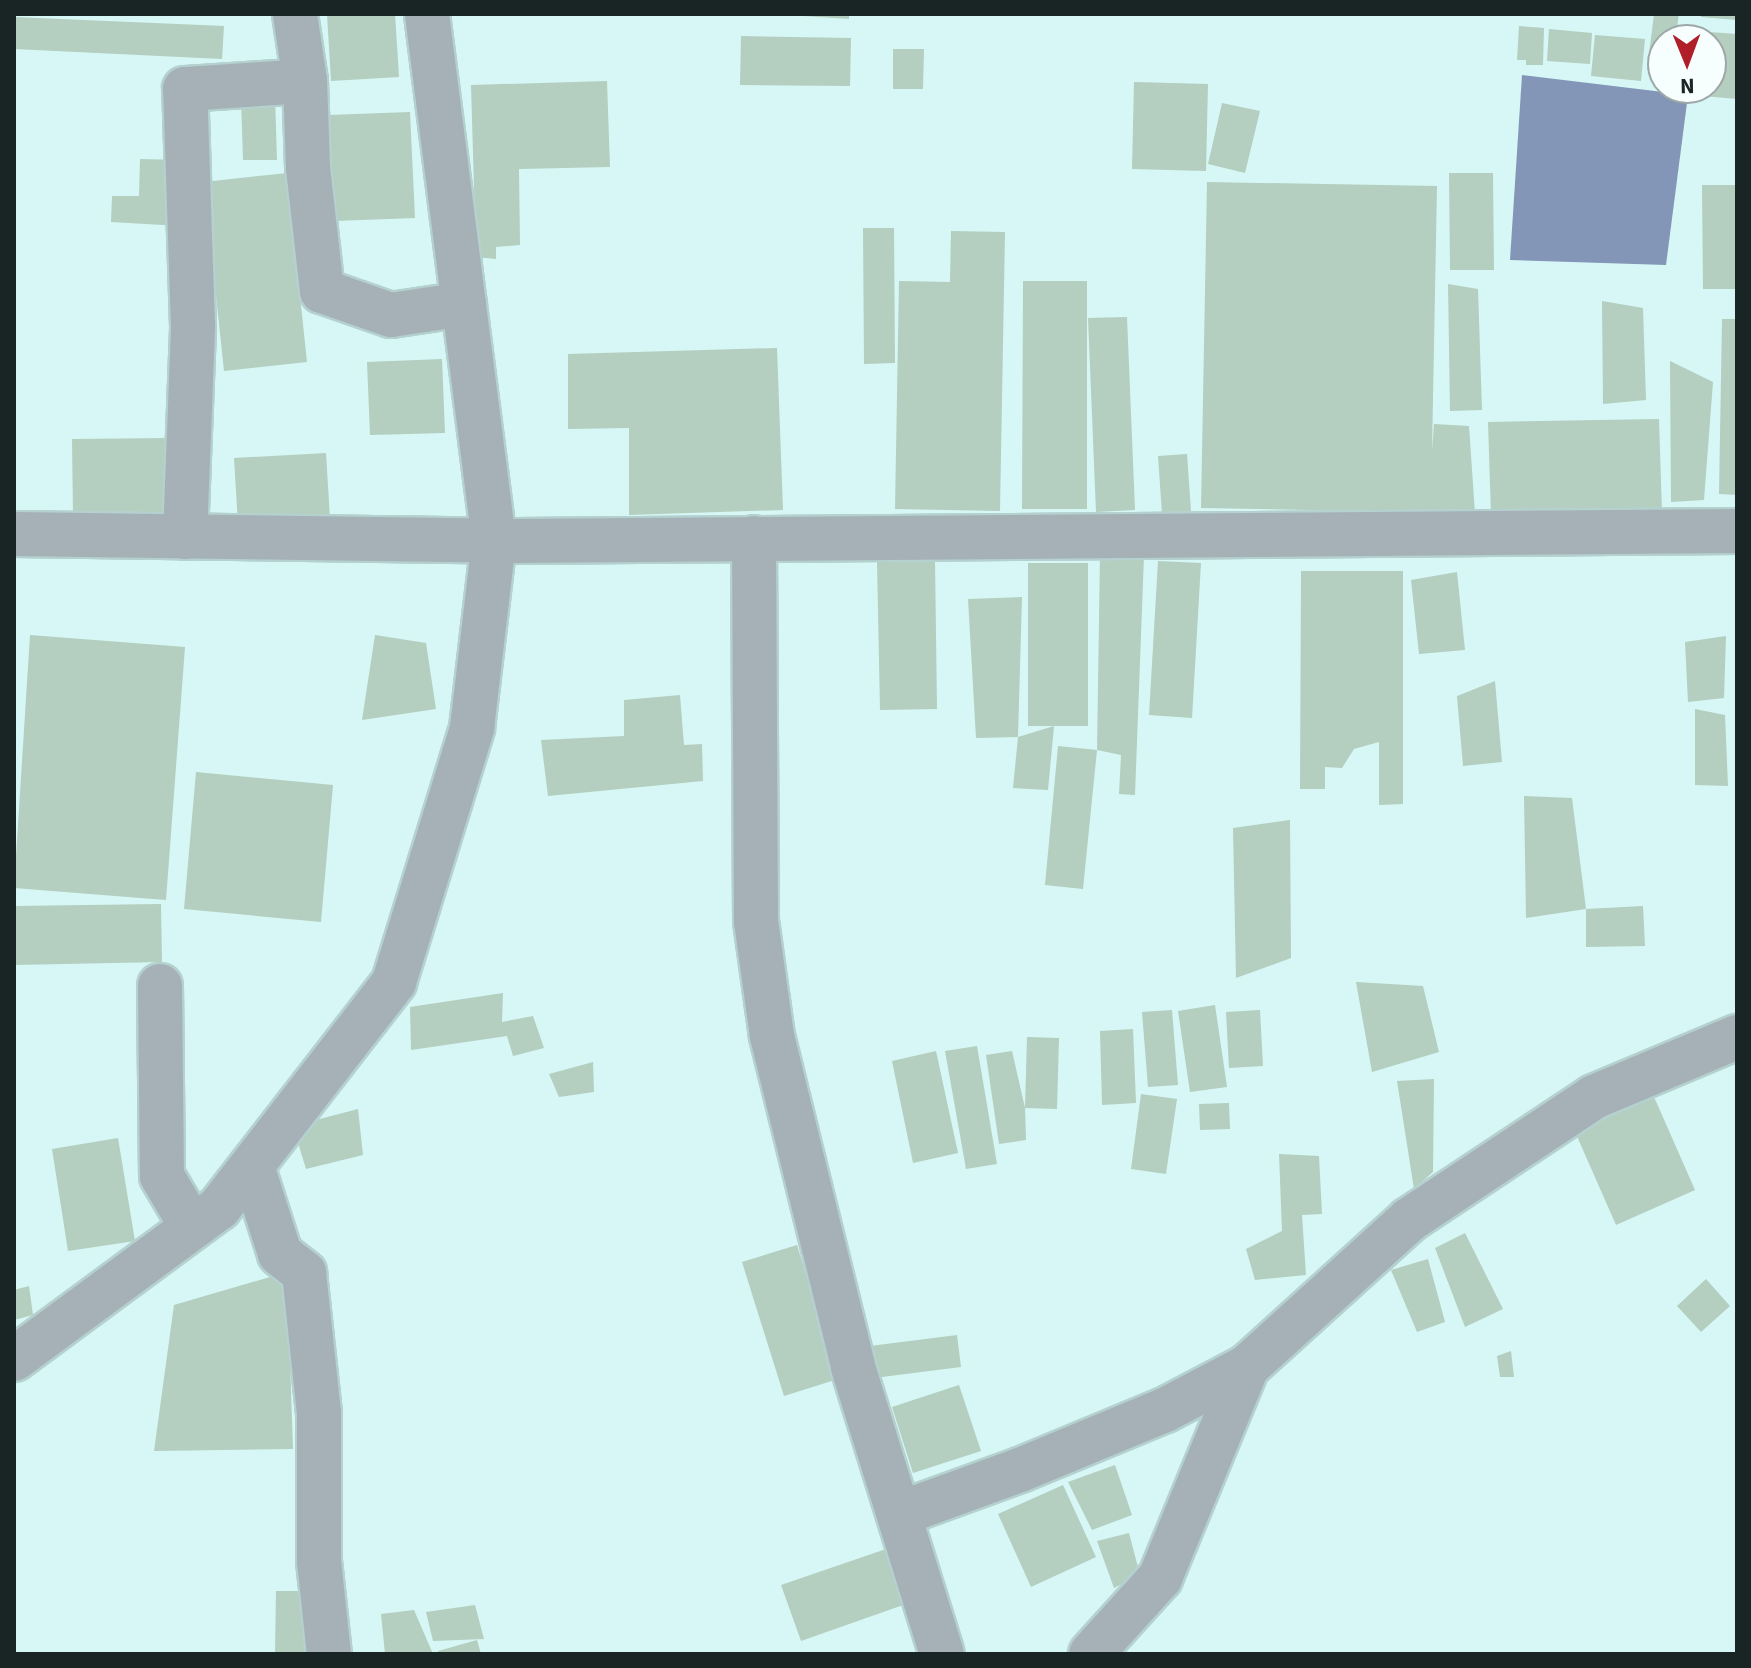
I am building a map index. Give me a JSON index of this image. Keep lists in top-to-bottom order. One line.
{"north":"bottom"}
